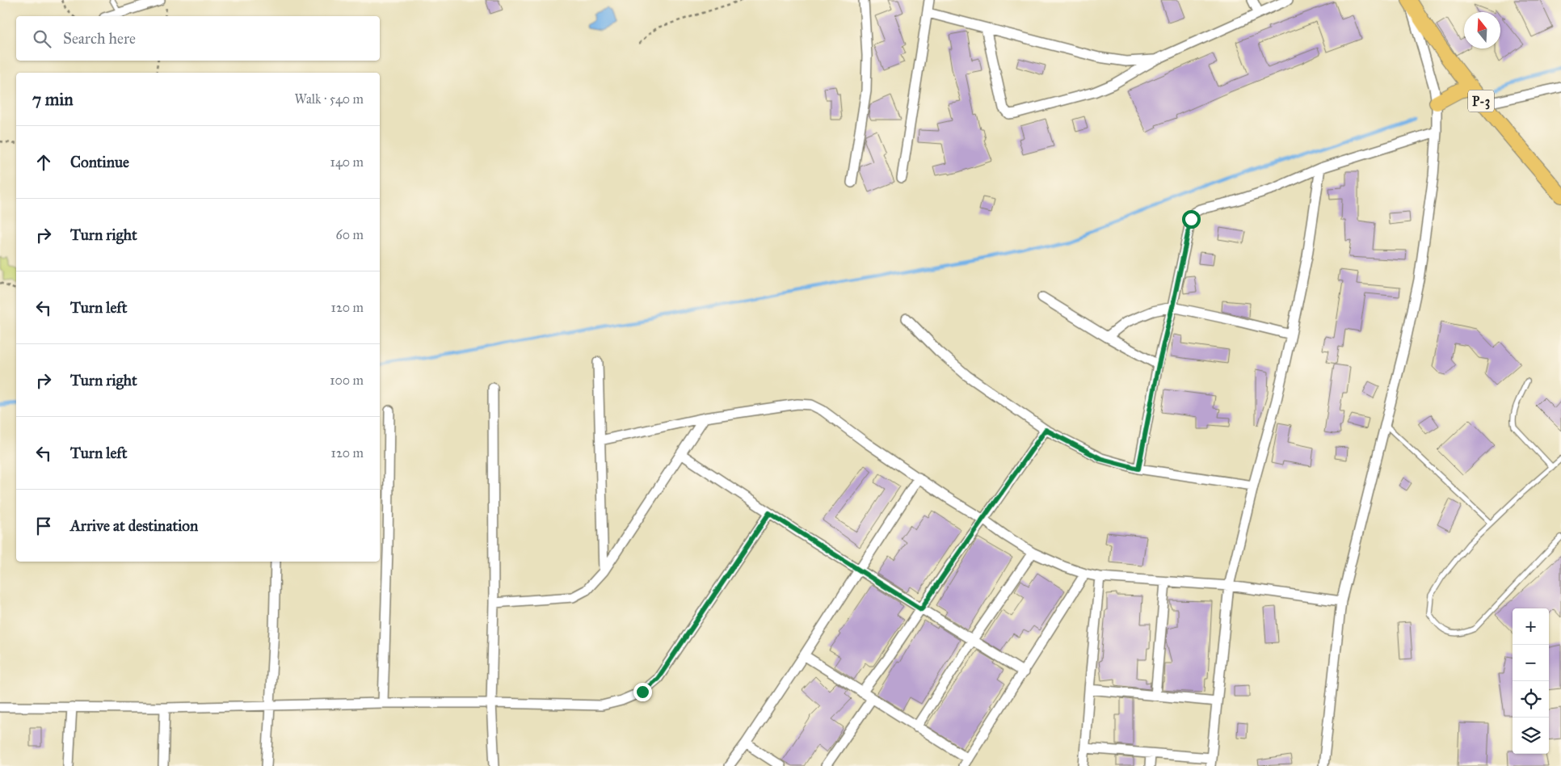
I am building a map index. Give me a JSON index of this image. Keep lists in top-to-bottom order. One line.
{"streets":{"main road":["P-3"]},"north":"top","page":{"search":"Search here","heading":["7 min","Walk · 540 m"],"list":[["Continue","140 m"],["Turn right","60 m"],["Turn left","120 m"],["Turn right","100 m"],["Turn left","120 m"],"Arrive at destination"],"map_buttons":["+","−"]}}
